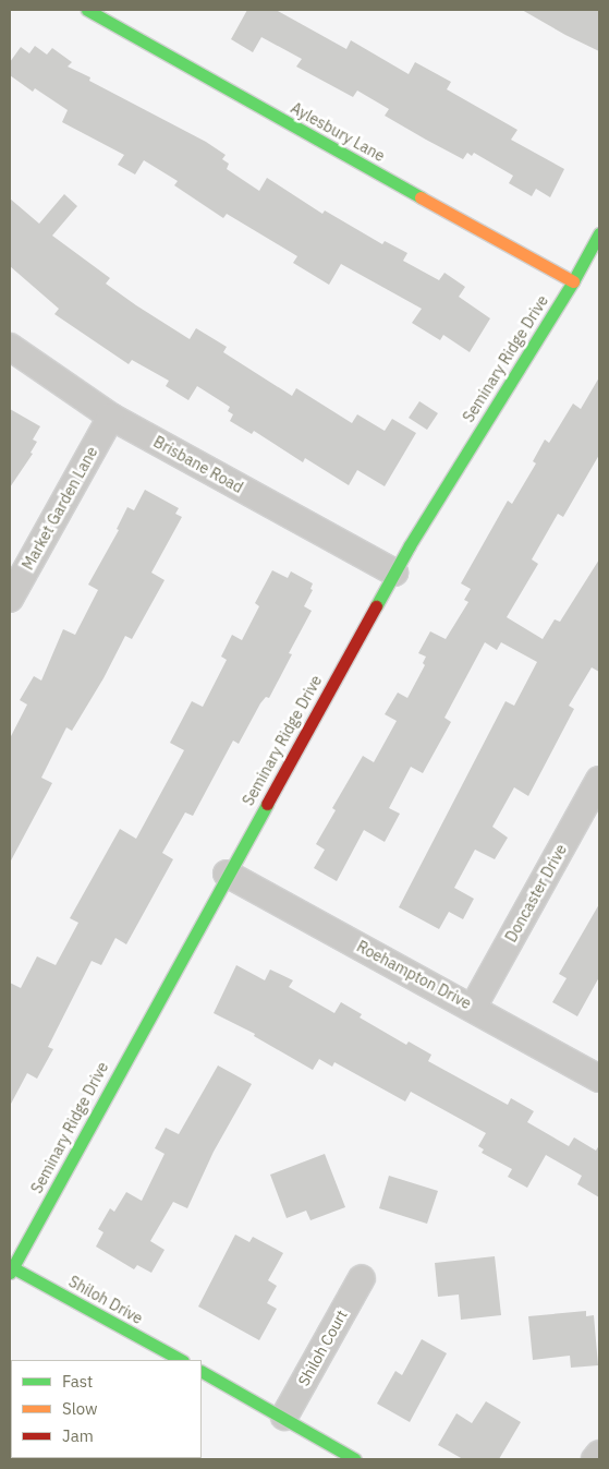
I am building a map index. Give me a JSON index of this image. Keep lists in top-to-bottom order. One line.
{"streets":{"street":["Aylesbury Lane","Seminary Ridge Drive","Brisbane Road","Market Garden Lane","Doncaster Drive","Roehampton Drive","Shiloh Drive","Shiloh Court"]},"crossings":[["Aylesbury Lane","Seminary Ridge Drive"],["Seminary Ridge Drive","Brisbane Road"],["Seminary Ridge Drive","Roehampton Drive"],["Seminary Ridge Drive","Shiloh Drive"],["Brisbane Road","Market Garden Lane"],["Doncaster Drive","Roehampton Drive"]],"legend":["Fast","Slow","Jam"]}
